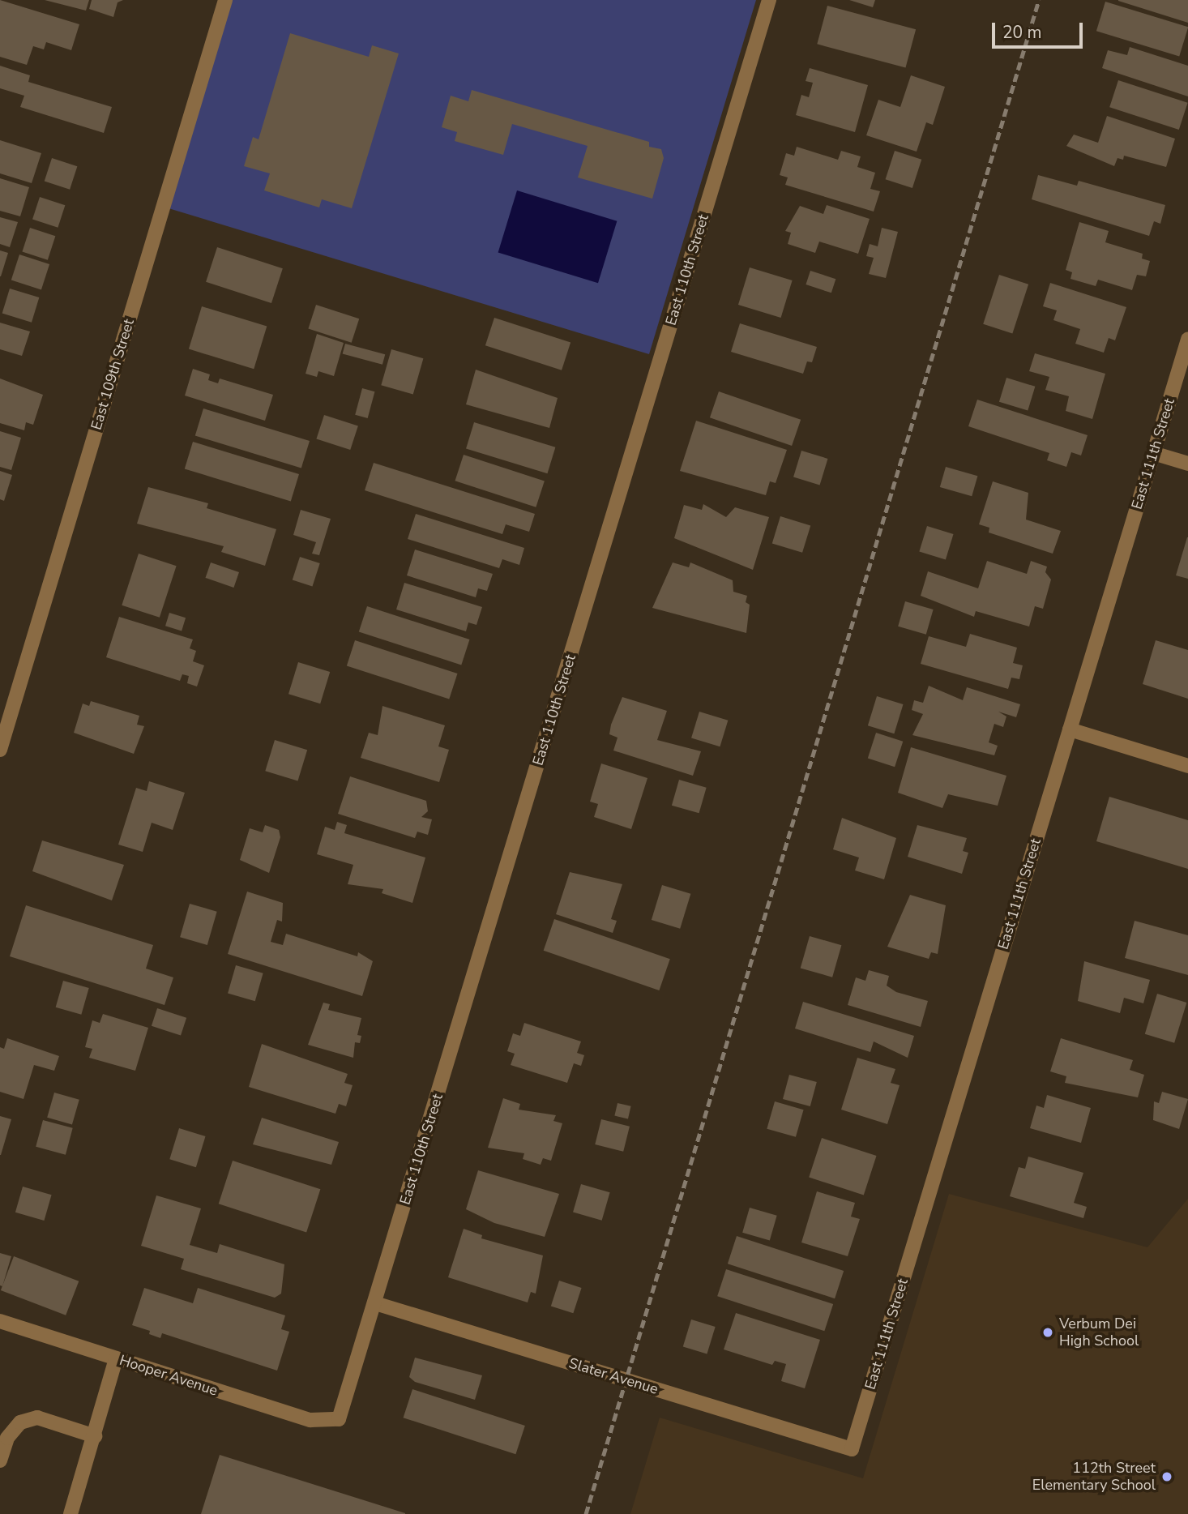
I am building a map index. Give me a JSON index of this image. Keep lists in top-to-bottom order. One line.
{"streets":{"street":["East 110th Street","East 109th Street","East 111th Street","Hooper Avenue","Slater Avenue"]},"crossings":[["East 110th Street","Hooper Avenue"],["East 110th Street","Slater Avenue"],["East 111th Street","Slater Avenue"]],"places":["Verbum Dei High School","112th Street Elementary School"],"scale_bar":"20 m"}
